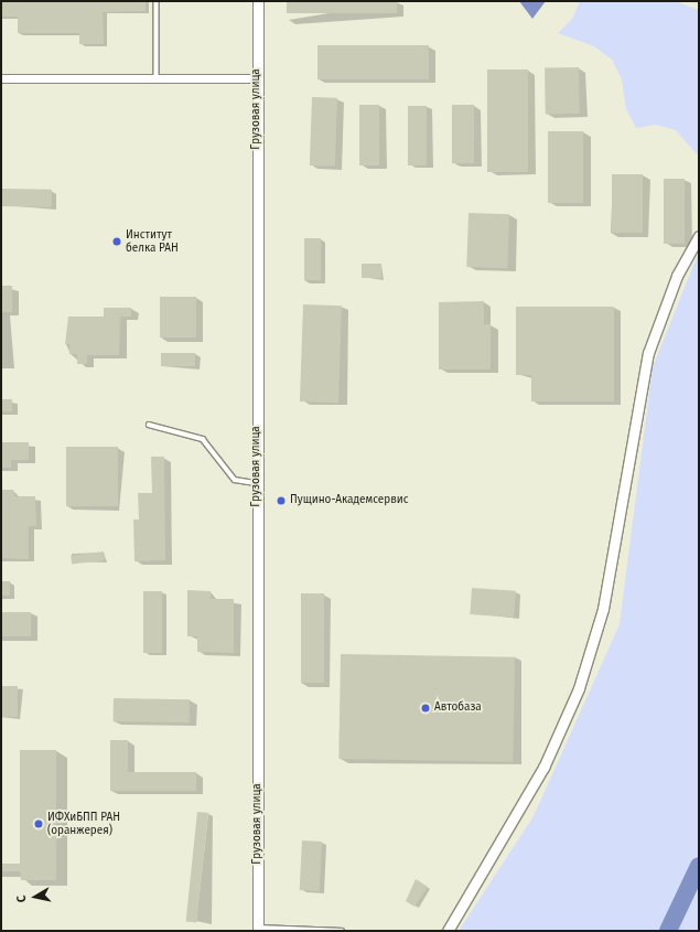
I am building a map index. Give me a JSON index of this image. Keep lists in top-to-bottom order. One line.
{"streets":{"street":["Грузовая улица"]},"places":["Институт белка РАН","Пущино-Академсервис","Автобаза","ИФХиБПП РАН (оранжерея)"],"north":"left"}
